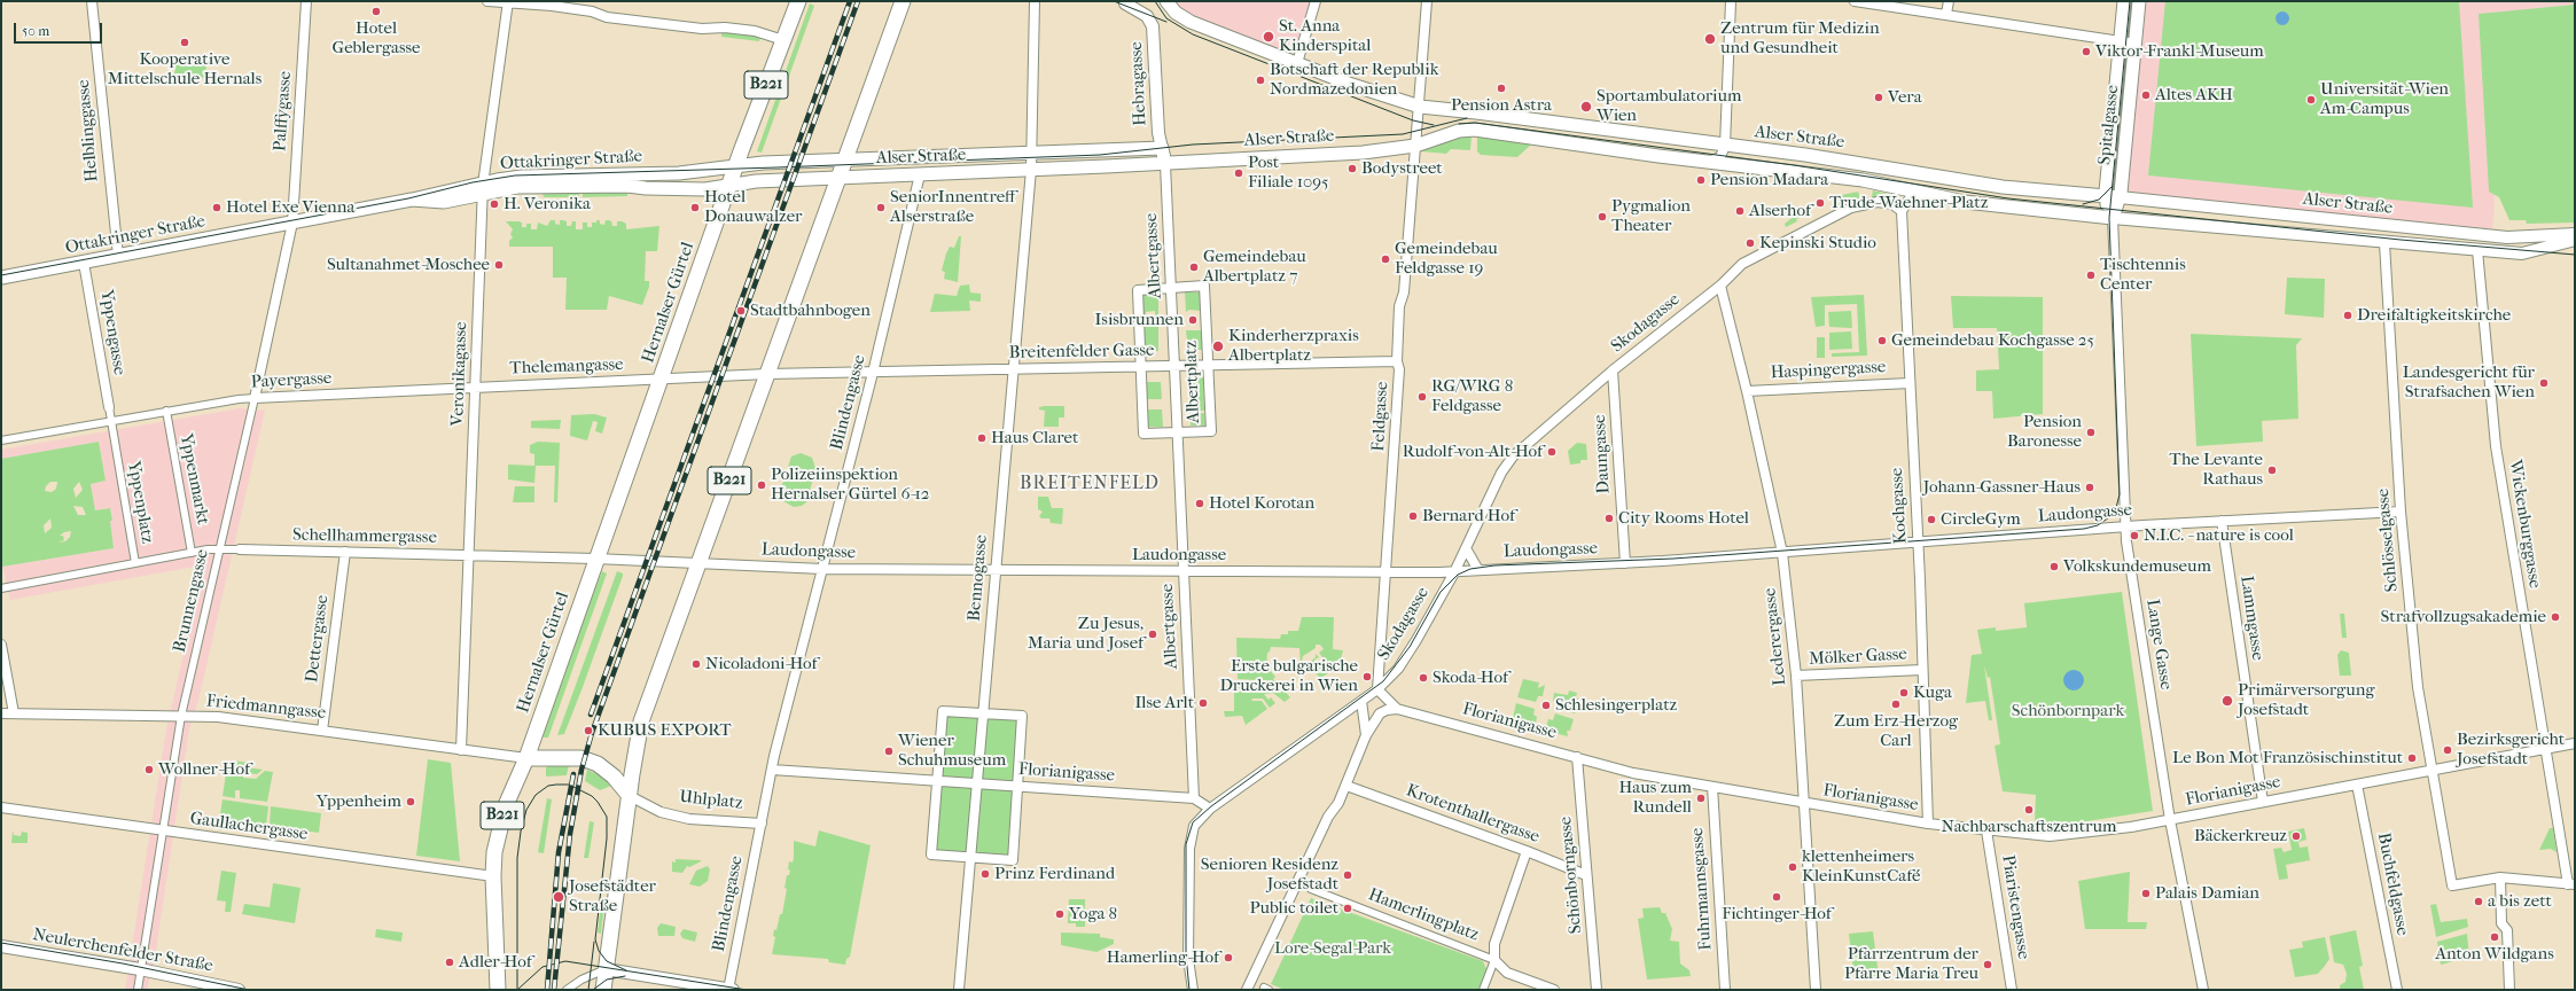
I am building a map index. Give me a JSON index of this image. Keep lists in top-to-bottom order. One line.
{"streets":{"main road":["B221","Spitalgasse","Alser Straße","Ottakringer Straße","Hernalser Gürtel"],"street":["Hebragasse","Palffygasse","Helblinggasse","Albertgasse","Skodagasse","Yppengasse","Breitenfelder Gasse","Thelemangasse","Haspingergasse","Veronikagasse","Payergasse","Albertplatz","Blindengasse","Feldgasse","Daungasse","Yppenmarkt","Yppenplatz","Kochgasse","Laudongasse","Wickenburggasse","Schellhammergasse","Schlösselgasse","Bennogasse","Brunnengasse","Lammgasse","Lederergasse","Dettergasse","Lange Gasse","Mölker Gasse","Friedmanngasse","Florianigasse","Uhlplatz","Krotenthallergasse","Gaullachergasse","Schönborngasse","Buchfeldgasse","Fuhrmannsgasse","Piaristengasse","Hamerlingplatz","Neulerchenfelder Straße"]},"crossings":[["Hebragasse","Alser Straße"],["B221","Alser Straße"],["B221","Hernalser Gürtel"],["B221","Breitenfelder Gasse"],["B221","Laudongasse"],["B221","Friedmanngasse"],["B221","Uhlplatz"],["B221","Gaullachergasse"],["Palffygasse","Ottakringer Straße"],["Palffygasse","Brunnengasse"],["Spitalgasse","Alser Straße"],["Helblinggasse","Ottakringer Straße"],["Alser Straße","Albertgasse"],["Alser Straße","Blindengasse"],["Alser Straße","Feldgasse"],["Alser Straße","Wickenburggasse"],["Alser Straße","Schlösselgasse"],["Alser Straße","Bennogasse"],["Alser Straße","Lange Gasse"],["Ottakringer Straße","Hernalser Gürtel"],["Ottakringer Straße","Yppengasse"],["Ottakringer Straße","Veronikagasse"],["Ottakringer Straße","Brunnengasse"],["Albertgasse","Breitenfelder Gasse"],["Albertgasse","Albertplatz"],["Albertgasse","Laudongasse"],["Albertgasse","Florianigasse"],["Hernalser Gürtel","Breitenfelder Gasse"],["Hernalser Gürtel","Thelemangasse"],["Hernalser Gürtel","Schellhammergasse"],["Hernalser Gürtel","Friedmanngasse"],["Skodagasse","Feldgasse"],["Skodagasse","Daungasse"],["Skodagasse","Kochgasse"],["Skodagasse","Laudongasse"],["Skodagasse","Lederergasse"],["Yppengasse","Yppenplatz"],["Breitenfelder Gasse","Albertplatz"],["Breitenfelder Gasse","Blindengasse"],["Breitenfelder Gasse","Feldgasse"],["Breitenfelder Gasse","Bennogasse"],["Thelemangasse","Veronikagasse"],["Thelemangasse","Payergasse"],["Haspingergasse","Kochgasse"],["Haspingergasse","Lederergasse"],["Veronikagasse","Payergasse"],["Veronikagasse","Schellhammergasse"],["Veronikagasse","Friedmanngasse"],["Payergasse","Yppenmarkt"],["Payergasse","Yppenplatz"],["Payergasse","Brunnengasse"],["Blindengasse","Laudongasse"],["Blindengasse","Uhlplatz"],["Feldgasse","Laudongasse"],["Daungasse","Laudongasse"],["Yppenmarkt","Schellhammergasse"],["Yppenplatz","Schellhammergasse"],["Kochgasse","Laudongasse"],["Kochgasse","Mölker Gasse"],["Kochgasse","Florianigasse"],["Laudongasse","Schlösselgasse"],["Laudongasse","Bennogasse"],["Laudongasse","Lammgasse"],["Laudongasse","Lederergasse"],["Laudongasse","Lange Gasse"],["Wickenburggasse","Florianigasse"],["Schellhammergasse","Brunnengasse"],["Schellhammergasse","Dettergasse"],["Schlösselgasse","Florianigasse"],["Bennogasse","Florianigasse"],["Brunnengasse","Friedmanngasse"],["Brunnengasse","Gaullachergasse"],["Brunnengasse","Neulerchenfelder Straße"],["Lammgasse","Florianigasse"],["Lederergasse","Mölker Gasse"],["Lederergasse","Florianigasse"],["Dettergasse","Friedmanngasse"],["Lange Gasse","Florianigasse"],["Florianigasse","Uhlplatz"],["Florianigasse","Schönborngasse"],["Florianigasse","Buchfeldgasse"],["Florianigasse","Fuhrmannsgasse"],["Florianigasse","Piaristengasse"],["Krotenthallergasse","Schönborngasse"]],"districts":["BREITENFELD"],"parks":["Schönbornpark","Lore-Segal-Park"],"places":["Hotel Geblergasse","St. Anna Kinderspital","Zentrum für Medizin und Gesundheit","Kooperative Mittelschule Hernals","Viktor-Frankl-Museum","Botschaft der Republik Nordmazedonien","Pension Astra","Altes AKH","Vera","Universität-Wien Am-Campus","Sportambulatorium Wien","Bodystreet","Post Filiale 1095","Pension Madara","Trude-Waehner-Platz","H. Veronika","Hotel Exe Vienna","Hotel Donauwalzer","SeniorInnentreff Alserstraße","Alserhof","Pygmalion Theater","Kepinski Studio","Gemeindebau Feldgasse 19","Sultanahmet-Moschee","Gemeindebau Albertplatz 7","Tischtennis Center","Stadtbahnbogen","Dreifaltigkeitskirche","Isisbrunnen","Gemeindebau Kochgasse 25","Kinderherzpraxis Albertplatz","Landesgericht für Strafsachen Wien","RG/WRG 8 Feldgasse","Pension Baronesse","Haus Claret","Rudolf-von-Alt-Hof","The Levante Rathaus","Polizeiinspektion Hernalser Gürtel 6-12","Johann-Gassner-Haus","Hotel Korotan","Bernard Hof","City Rooms Hotel","CircleGym","N.I.C. - nature is cool","Volkskundemuseum","Strafvollzugsakademie","Zu Jesus, Maria und Josef","Nicoladoni-Hof","Erste bulgarische Druckerei in Wien","Skoda-Hof","Kuga","Primärversorgung Josefstadt","Ilse Arlt","Zum Erz-Herzog Carl","Schlesingerplatz","KUBUS EXPORT","Bezirksgericht Josefstadt","Wiener Schuhmuseum","Le Bon Mot Französischinstitut","Wollner-Hof","Haus zum Rundell","Yppenheim","Nachbarschaftszentrum","Bäckerkreuz","klettenheimers KleinKunstCafé","Prinz Ferdinand","Senioren Residenz Josefstadt","Palais Damian","Josefstädter Straße","Fichtinger-Hof","a bis zett","Public toilet","Yoga 8","Anton Wildgans","Hamerling-Hof","Adler-Hof","Pfarrzentrum der Pfarre Maria Treu"],"scale_bar":"50 m"}
